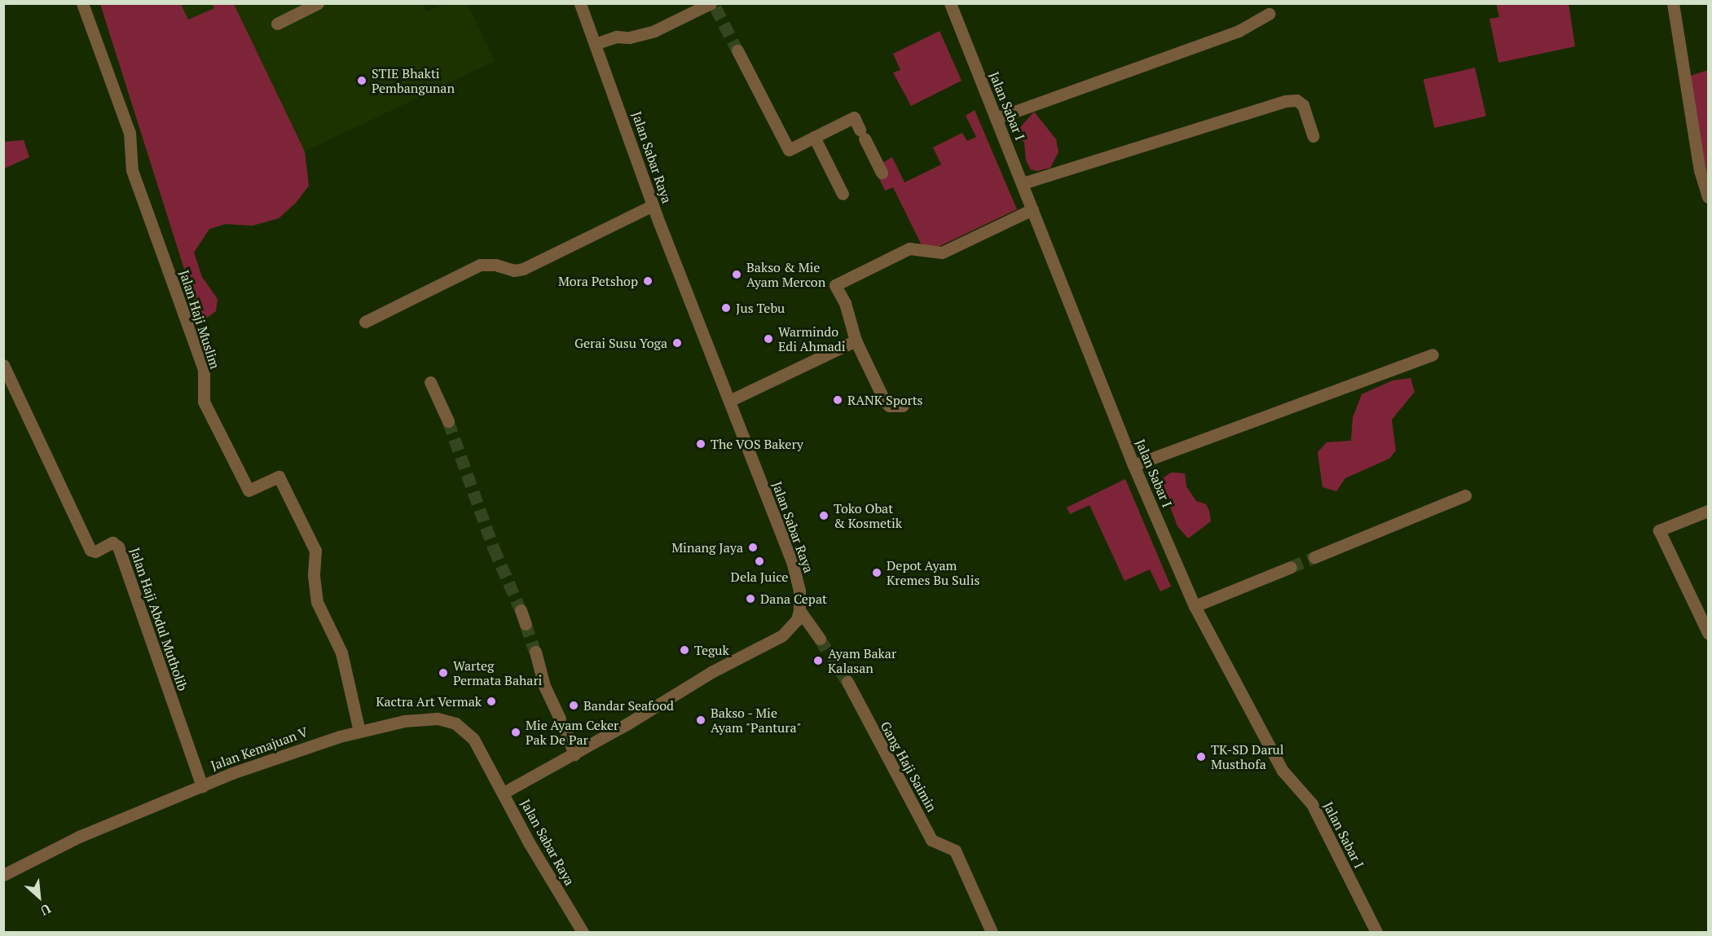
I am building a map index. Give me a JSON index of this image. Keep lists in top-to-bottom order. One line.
{"streets":{"street":["Jalan Sabar I","Jalan Sabar Raya","Jalan Haji Muslim","Jalan Haji Abdul Mutholib","Jalan Kemajuan V","Gang Haji Saimin"]},"crossings":[["Jalan Sabar Raya","Jalan Kemajuan V"],["Jalan Haji Muslim","Jalan Kemajuan V"],["Jalan Haji Abdul Mutholib","Jalan Kemajuan V"]],"places":["STIE Bhakti Pembangunan","Bakso & Mie Ayam Mercon","Mora Petshop","Jus Tebu","Warmindo Edi Ahmadi","Gerai Susu Yoga","RANK Sports","The VOS Bakery","Toko Obat & Kosmetik","Minang Jaya","Dela Juice","Depot Ayam Kremes Bu Sulis","Dana Cepat","Teguk","Ayam Bakar Kalasan","Warteg Permata Bahari","Kactra Art Vermak","Bandar Seafood","Bakso - Mie Ayam \"Pantura\"","Mie Ayam Ceker Pak De Par","TK-SD Darul Musthofa"],"north":"bottom right"}
